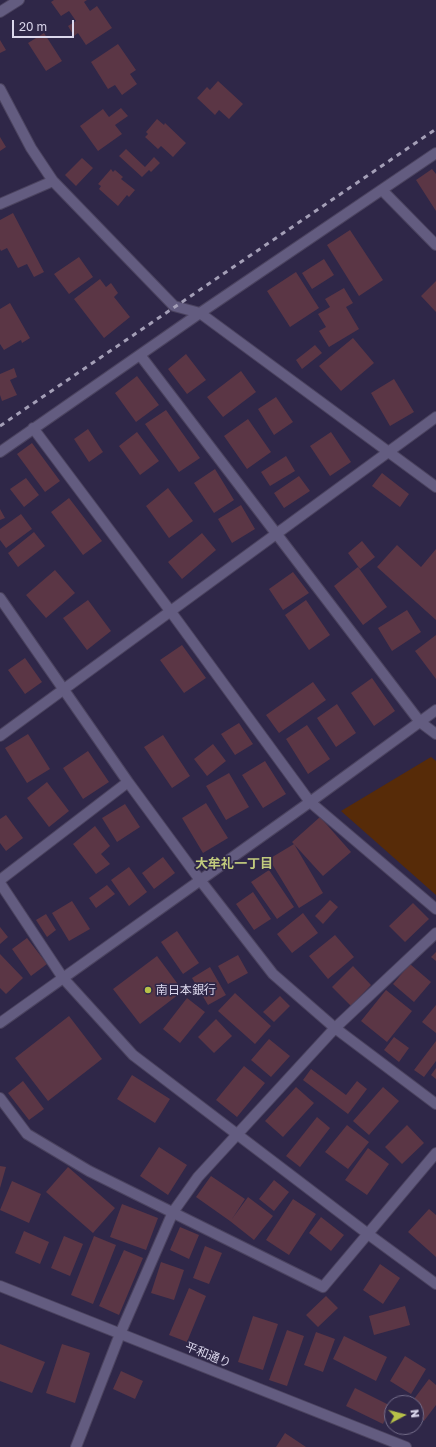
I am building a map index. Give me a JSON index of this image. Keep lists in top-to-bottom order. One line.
{"streets":{"street":["平和通り"]},"districts":["大牟礼一丁目"],"places":["南日本銀行"],"scale_bar":"20 m","north":"right"}
